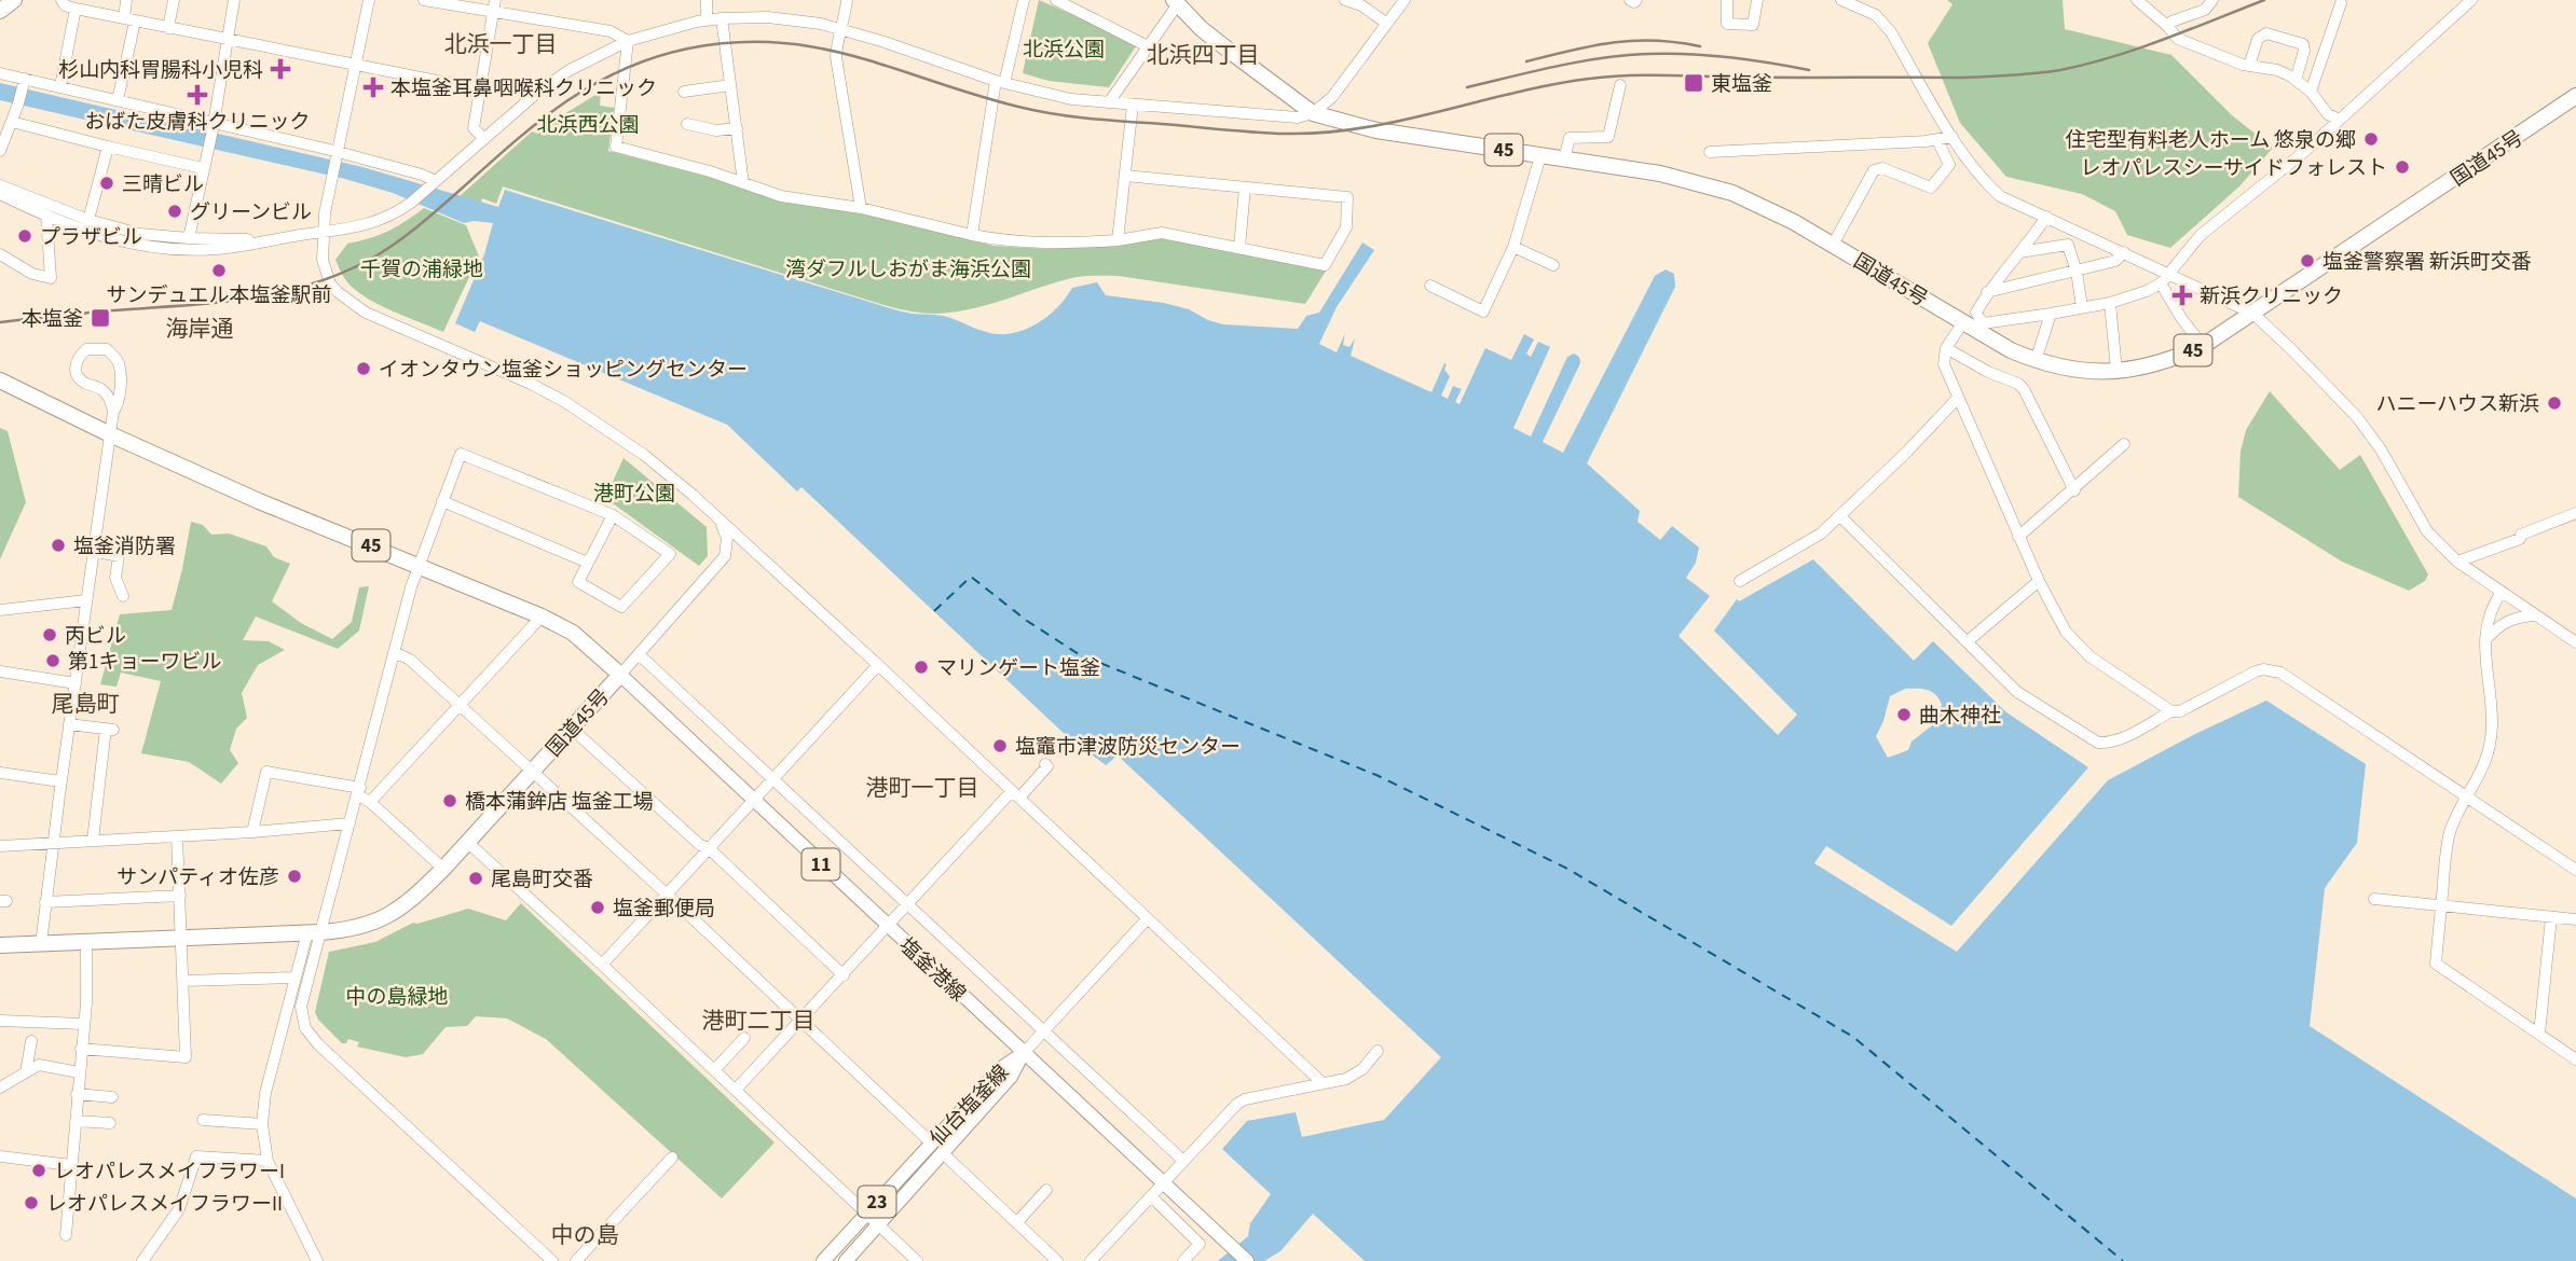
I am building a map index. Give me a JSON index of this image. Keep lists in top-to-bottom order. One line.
{"streets":{"highway":["45","国道45号"],"main road":["11","塩釜港線","仙台塩釜線","23"]},"crossings":[["国道45号","塩釜港線"],["塩釜港線","仙台塩釜線"]],"districts":["北浜一丁目","北浜四丁目","海岸通","尾島町","港町一丁目","港町二丁目","中の島"],"parks":["北浜公園","北浜西公園","千賀の浦緑地","湾ダフルしおがま海浜公園","港町公園","中の島緑地"],"places":{"health":["杉山内科胃腸科小児科","本塩釜耳鼻咽喉科クリニック","おばた皮膚科クリニック","新浜クリニック"],"transit":["東塩釜","本塩釜"],"other":["住宅型有料老人ホーム 悠泉の郷","レオパレスシーサイドフォレスト","三晴ビル","グリーンビル","プラザビル","塩釜警察署 新浜町交番","サンデュエル本塩釜駅前","イオンタウン塩釜ショッピングセンター","ハニーハウス新浜","塩釜消防署","丙ビル","第1キョーワビル","マリンゲート塩釜","曲木神社","塩竈市津波防災センター","橋本蒲鉾店 塩釜工場","サンパティオ佐彦","尾島町交番","塩釜郵便局","レオパレスメイフラワーI","レオパレスメイフラワーII"]}}
